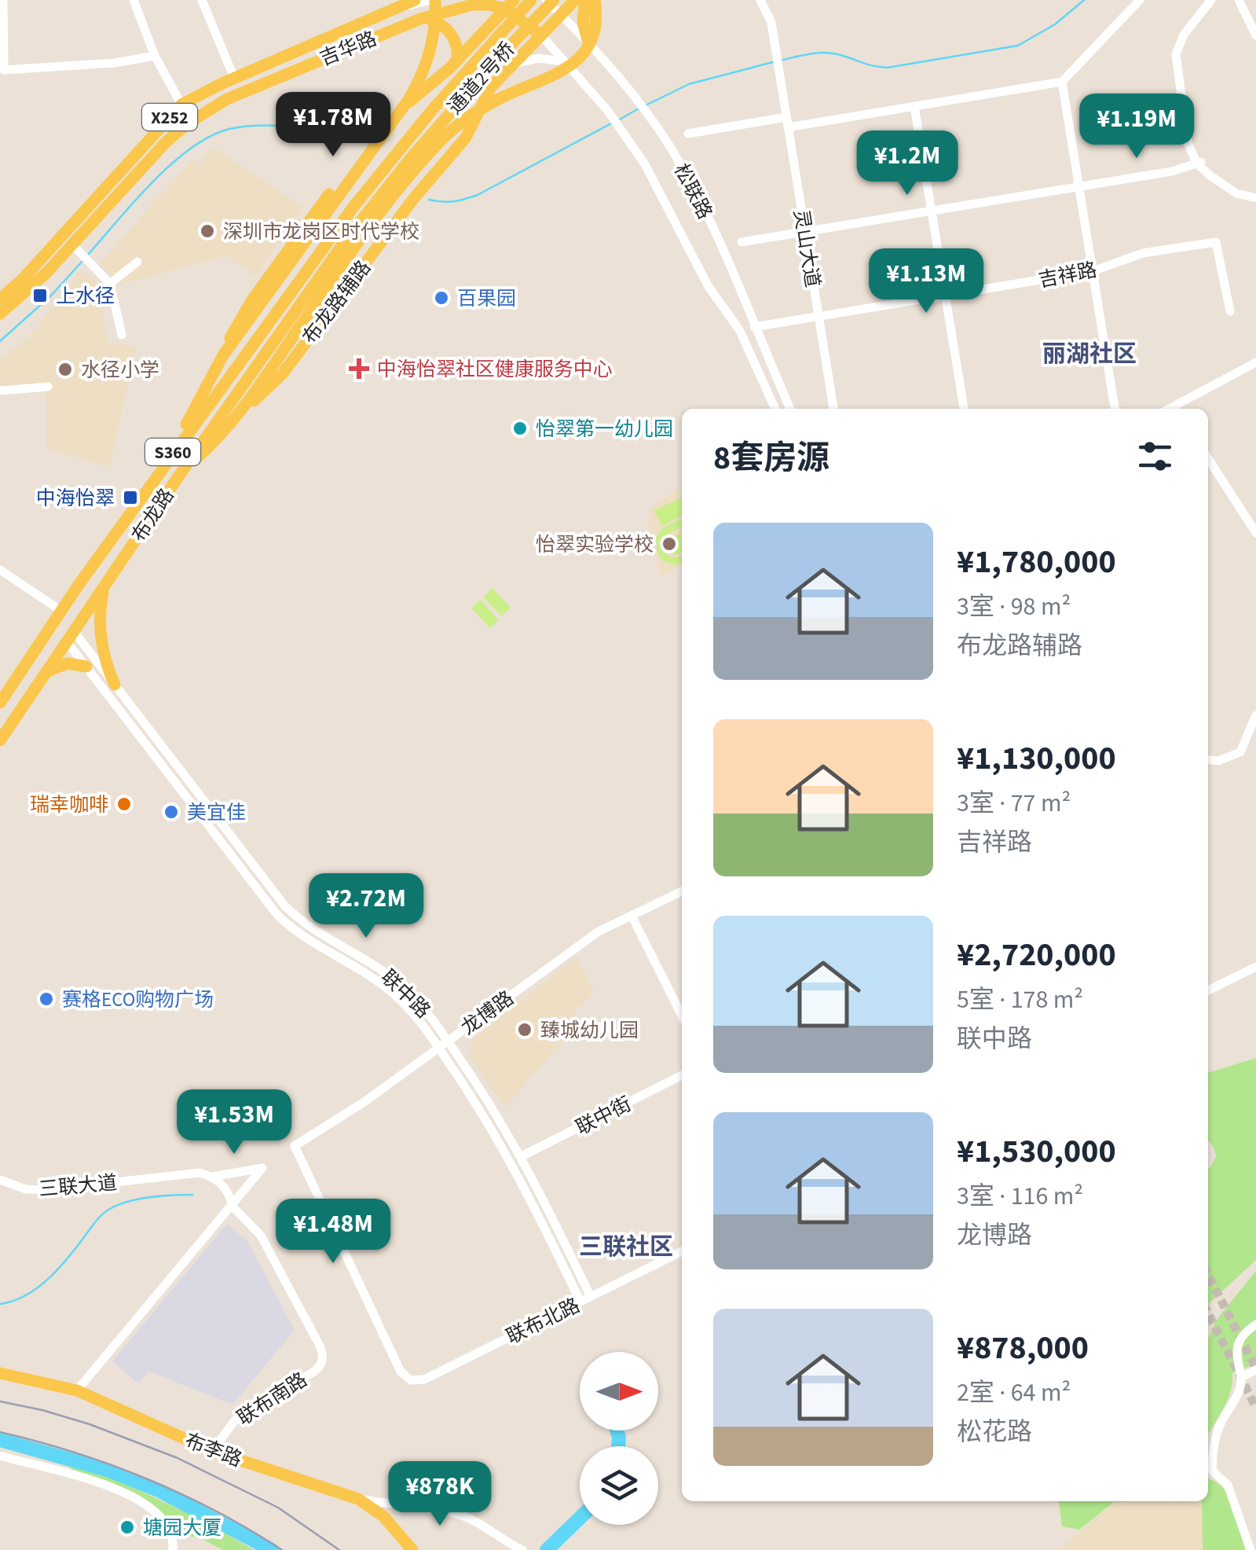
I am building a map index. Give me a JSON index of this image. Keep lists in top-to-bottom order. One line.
{"streets":{"main road":["吉华路","通道2号桥","X252","布龙路辅路","S360","布龙路","布李路"],"street":["松联路","灵山大道","吉祥路","联中路","龙博路","联中街","三联大道","联布北路","联布南路"]},"crossings":[["通道2号桥","布龙路"],["松联路","吉祥路"],["松联路","布龙路辅路"],["灵山大道","吉祥路"],["布龙路","联中路"],["联中路","龙博路"],["联中路","联中街"],["联中路","联布北路"],["龙博路","联布北路"],["联布南路","布李路"]],"districts":["丽湖社区","三联社区"],"places":{"other":["深圳市龙岗区时代学校","百果园","水径小学","怡翠第一幼儿园","怡翠实验学校","瑞幸咖啡","美宜佳","赛格ECO购物广场","臻城幼儿园","塘园大厦"],"transit":["上水径","中海怡翠"],"health":["中海怡翠社区健康服务中心"]},"north":"right","page":{"price":["¥1.78M","¥1.19M","¥1.2M","¥1.13M","¥2.72M","¥1.53M","¥1.48M","¥878K"],"heading":"8套房源","list":[{"name":"¥1,780,000","note":"3室 · 98 m² · 布龙路辅路"},{"name":"¥1,130,000","note":"3室 · 77 m² · 吉祥路"},{"name":"¥2,720,000","note":"5室 · 178 m² · 联中路"},{"name":"¥1,530,000","note":"3室 · 116 m² · 龙博路"},{"name":"¥878,000","note":"2室 · 64 m² · 松花路"}]}}
